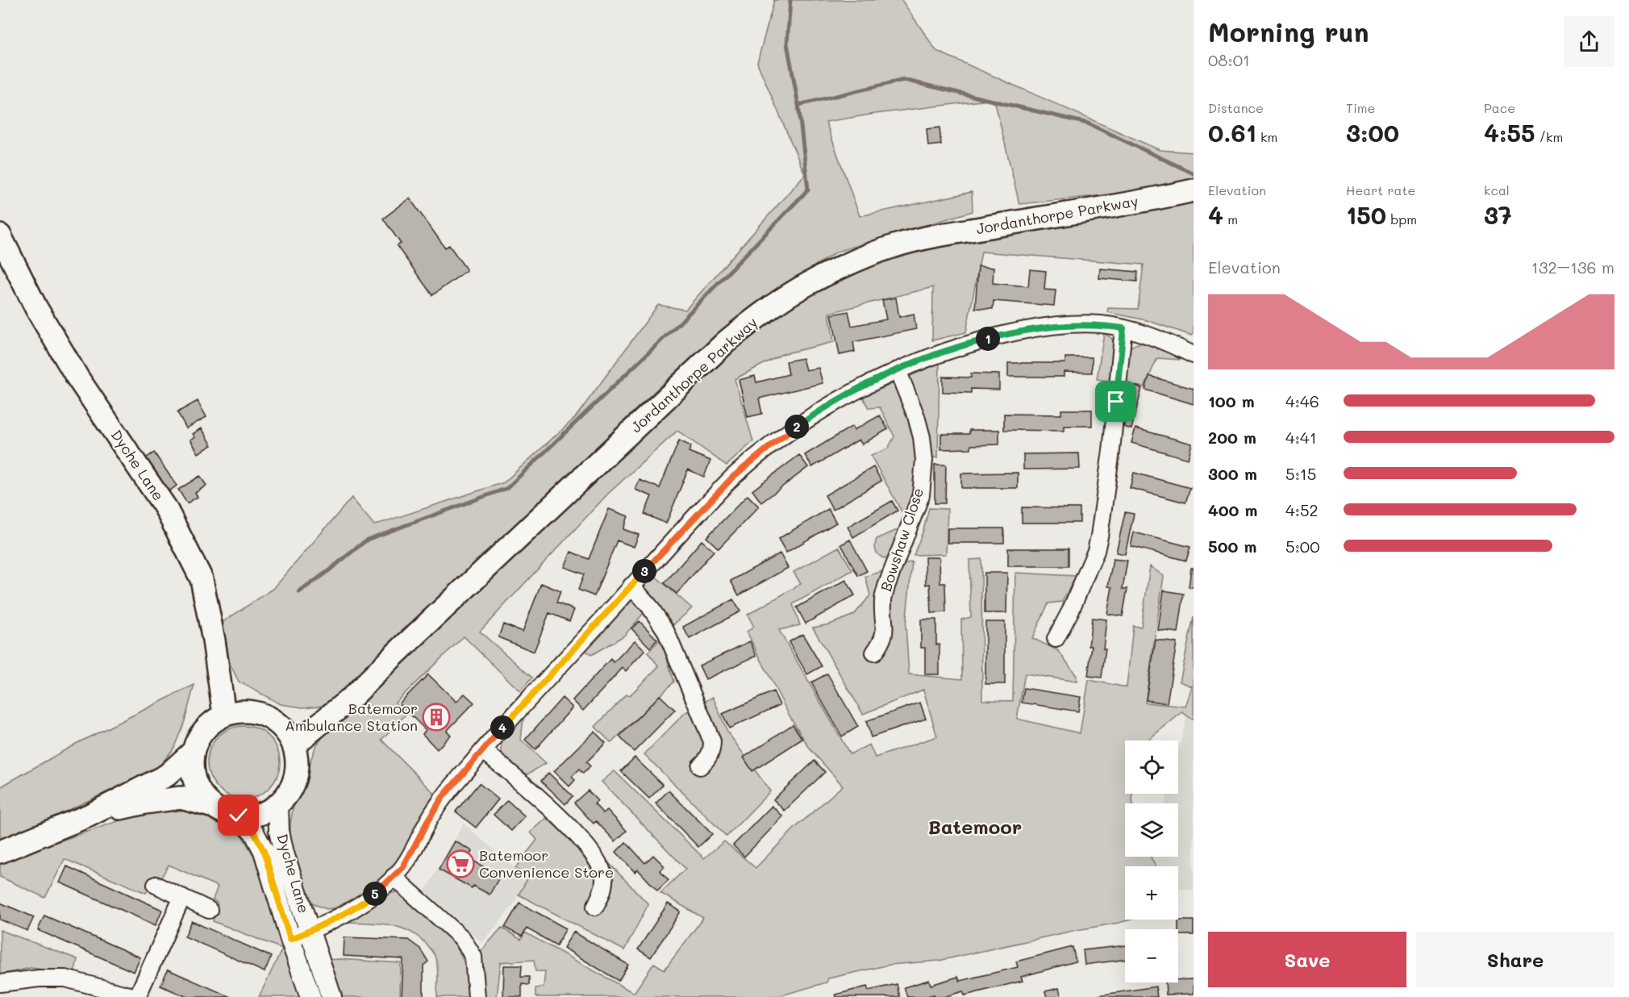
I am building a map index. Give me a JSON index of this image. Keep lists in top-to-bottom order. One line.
{"streets":{"main road":["Jordanthorpe Parkway","Dyche Lane"],"street":["Bowshaw Close"]},"crossings":[["Jordanthorpe Parkway","Dyche Lane"]],"districts":["Batemoor"],"places":{"building":["Batemoor Ambulance Station"],"supermarket":["Batemoor Convenience Store"]},"page":{"heading":["Morning run","08:01"],"stats":[["Distance","0.61 km"],["Time","3:00"],["Pace","4:55 /km"],["Elevation","4 m"],["Heart rate","150 bpm"],["kcal","37"]],"chart":["Elevation","132–136 m"],"pins":["1","2","3","4","5"],"list":[{"name":"100 m","note":"4:46"},{"name":"200 m","note":"4:41"},{"name":"300 m","note":"5:15"},{"name":"400 m","note":"4:52"},{"name":"500 m","note":"5:00"}],"map_buttons":["+","−"],"buttons":["Save","Share"]}}
